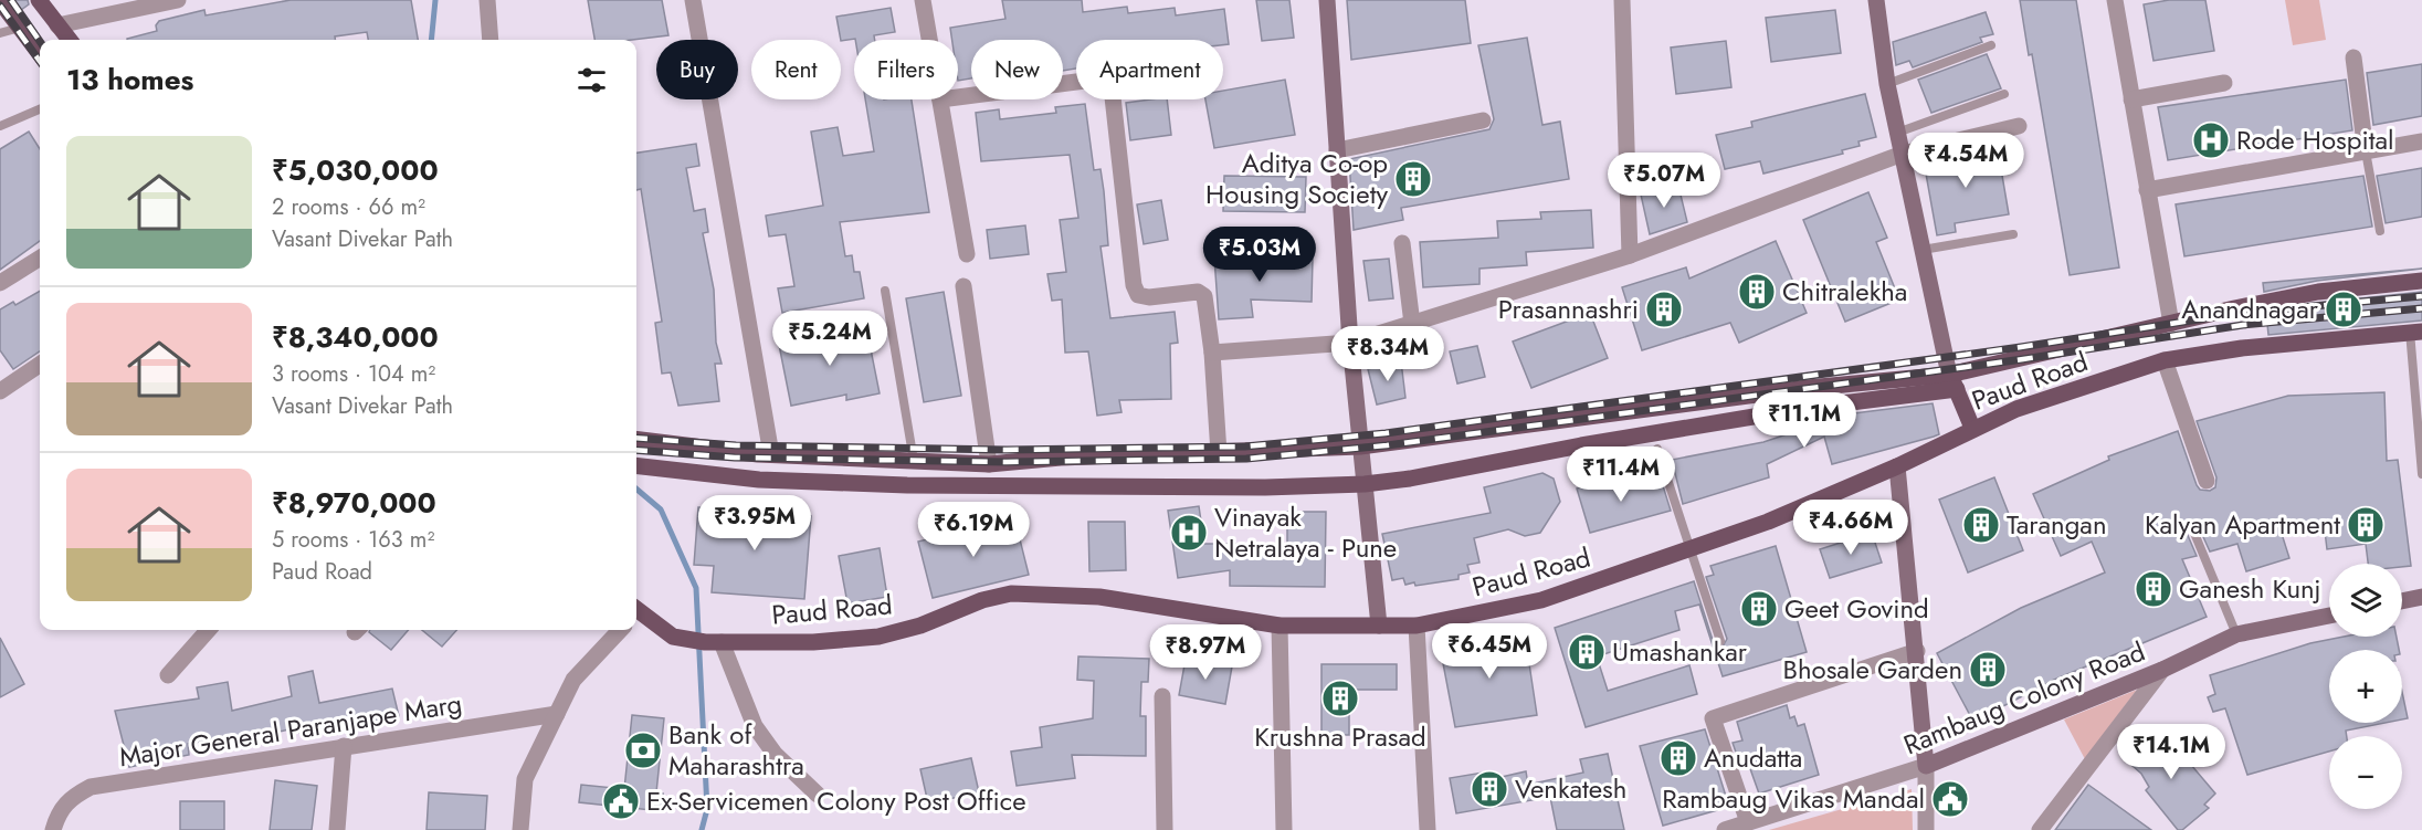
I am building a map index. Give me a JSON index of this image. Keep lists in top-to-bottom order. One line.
{"streets":{"main road":["Paud Road"],"street":["Rambaug Colony Road","Major General Paranjape Marg"]},"places":{"hospital":["Rode Hospital","Vinayak Netralaya - Pune"],"building":["Aditya Co-op Housing Society","Chitralekha","Prasannashri","Anandnagar","Tarangan","Kalyan Apartment","Ganesh Kunj","Geet Govind","Umashankar","Bhosale Garden","Krushna Prasad","Anudatta","Venkatesh"],"bank":["Bank of Maharashtra"],"public building":["Rambaug Vikas Mandal","Ex-Servicemen Colony Post Office"]},"page":{"chip":["Buy","Rent","Filters","New","Apartment"],"heading":"13 homes","list":[{"name":"₹5,030,000","note":"2 rooms · 66 m² · Vasant Divekar Path"},{"name":"₹8,340,000","note":"3 rooms · 104 m² · Vasant Divekar Path"},{"name":"₹8,970,000","note":"5 rooms · 163 m² · Paud Road"}],"price":["₹4.54M","₹5.07M","₹5.03M","₹5.24M","₹8.34M","₹11.1M","₹11.4M","₹3.95M","₹4.66M","₹6.19M","₹6.45M","₹8.97M","₹14.1M"],"map_buttons":["+","−"]}}
